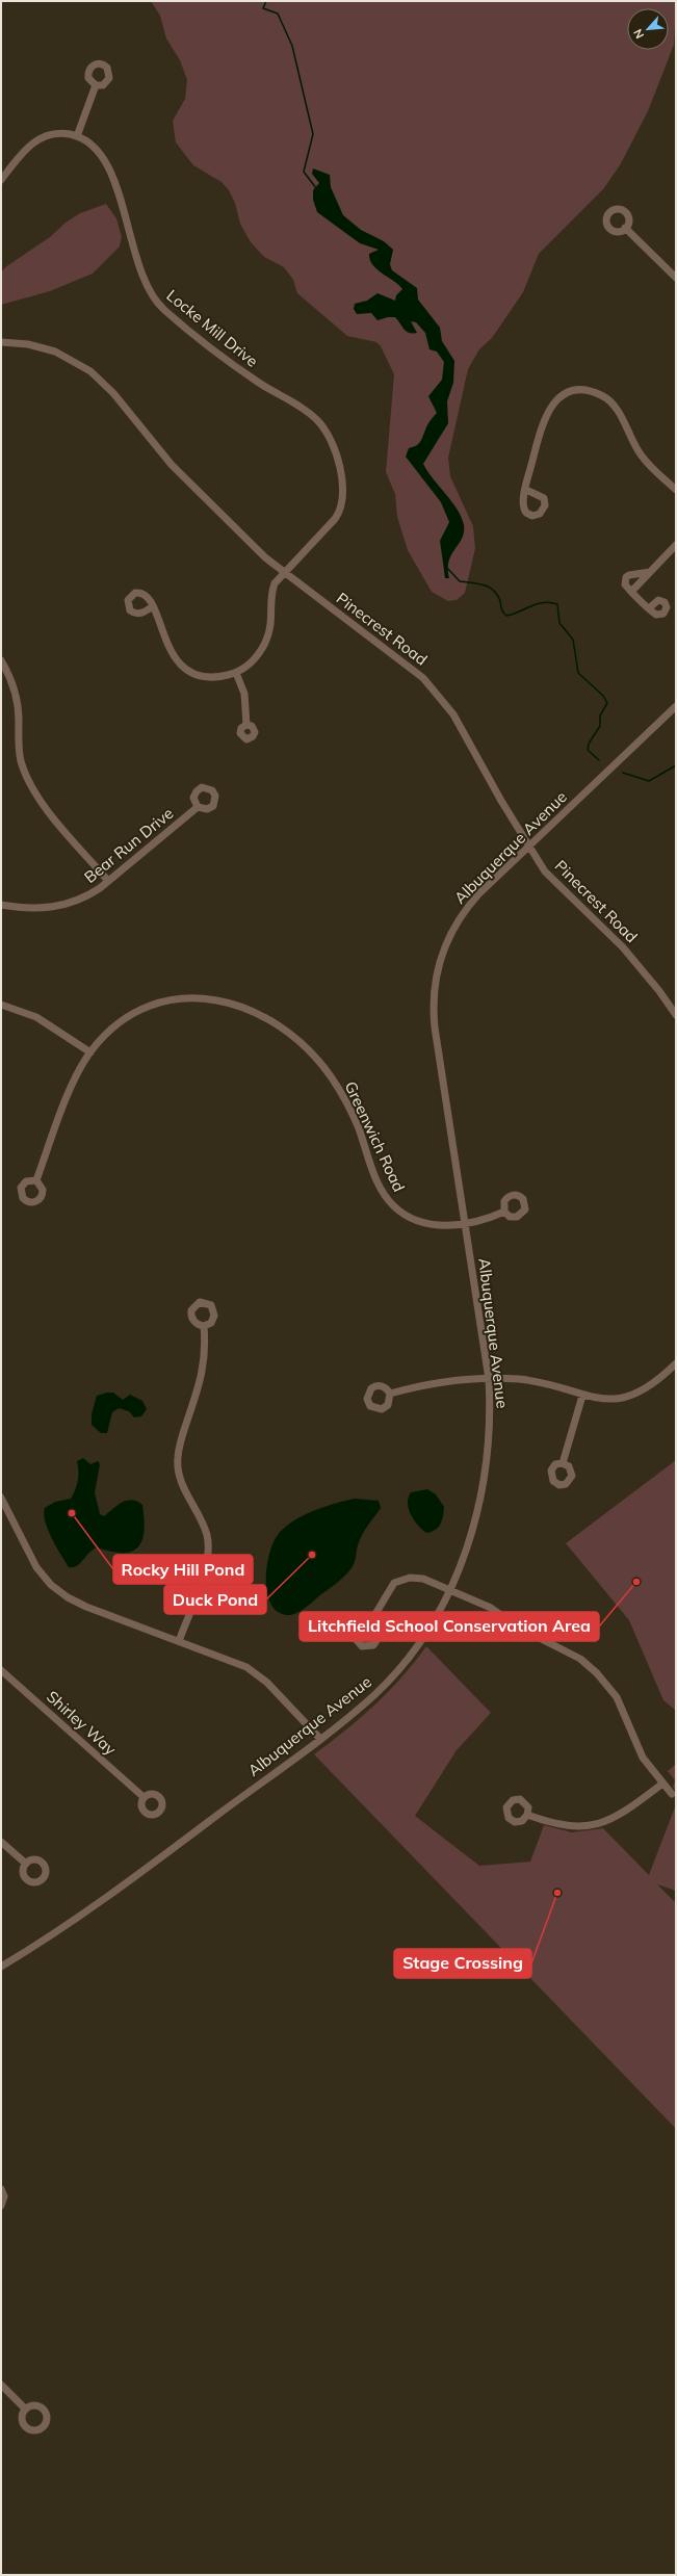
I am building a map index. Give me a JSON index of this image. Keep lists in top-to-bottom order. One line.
{"streets":{"street":["Locke Mill Drive","Pinecrest Road","Bear Run Drive","Albuquerque Avenue","Greenwich Road","Shirley Way"]},"crossings":[["Locke Mill Drive","Pinecrest Road"],["Pinecrest Road","Albuquerque Avenue"],["Albuquerque Avenue","Greenwich Road"]],"places":["Rocky Hill Pond","Duck Pond","Litchfield School Conservation Area","Stage Crossing"],"north":"bottom left"}
